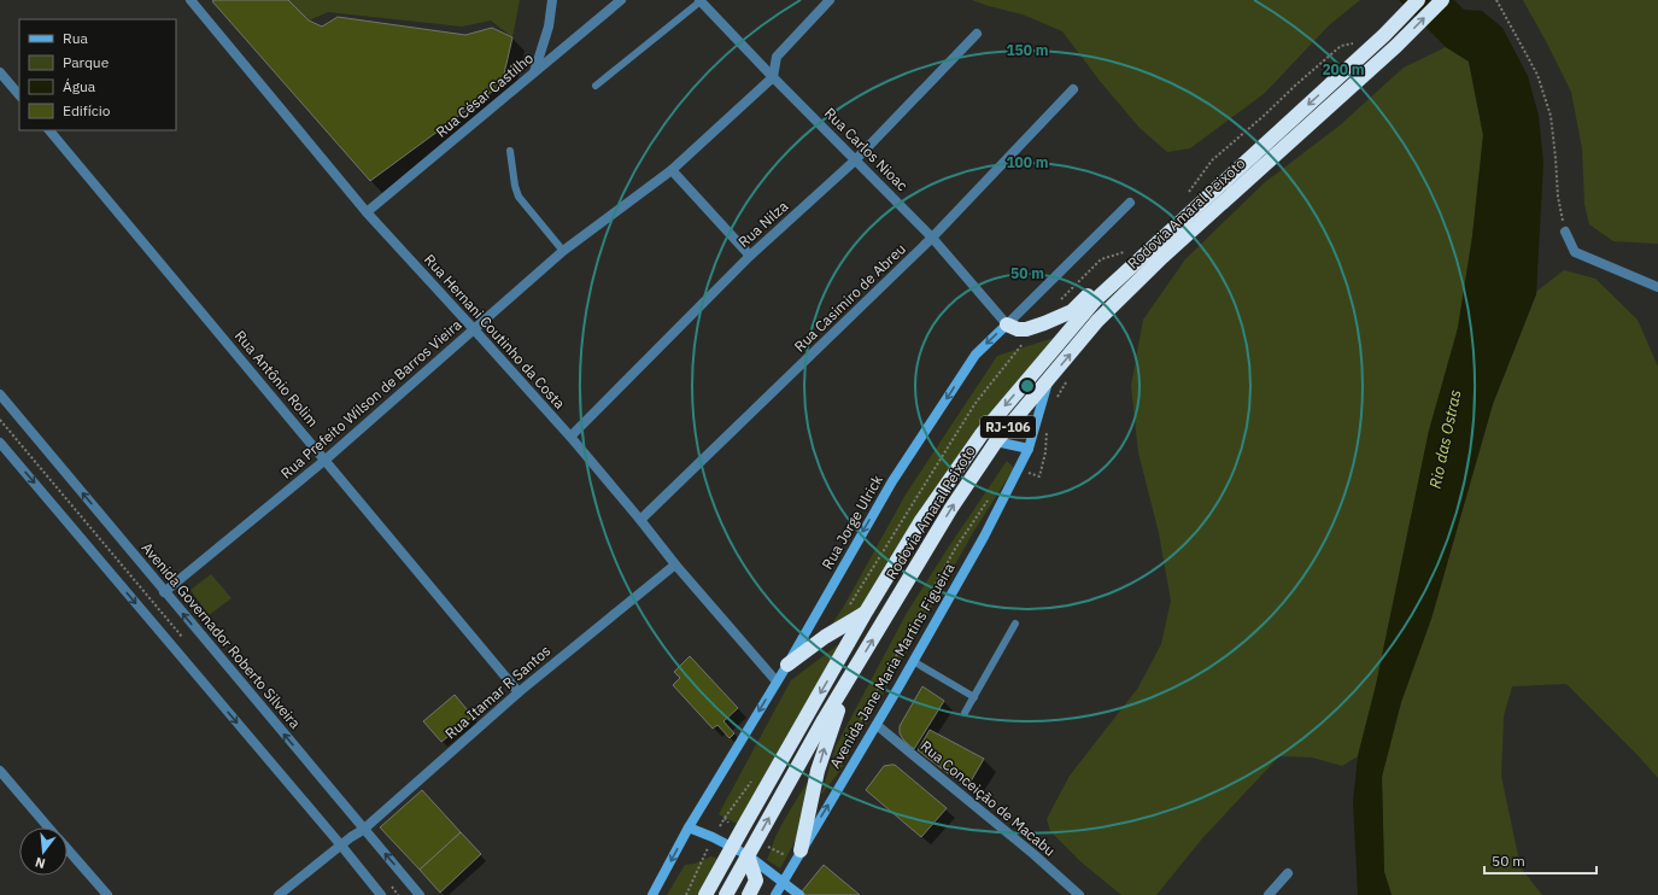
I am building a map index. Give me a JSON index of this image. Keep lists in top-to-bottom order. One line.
{"streets":{"highway":["Rodovia Amaral Peixoto","RJ-106"],"main road":["Rua Jorge Ulrick","Avenida Jane Maria Martins Figueira"],"street":["Rua César Castilho","Rua Carlos Nioac","Rua Nilza","Rua Casimiro de Abreu","Rua Hernani Coutinho da Costa","Rua Antônio Rolim","Rua Prefeito Wilson de Barros Vieira","Avenida Governador Roberto Silveira","Rua Itamar R Santos","Rua Conceição de Macabu"]},"crossings":[["Rua César Castilho","Rua Hernani Coutinho da Costa"],["Rua Carlos Nioac","Rua Nilza"],["Rua Carlos Nioac","Rua Casimiro de Abreu"],["Rua Carlos Nioac","Rua Prefeito Wilson de Barros Vieira"],["Rua Carlos Nioac","Rua Jorge Ulrick"],["Rodovia Amaral Peixoto","Avenida Jane Maria Martins Figueira"],["Rua Nilza","Rua Hernani Coutinho da Costa"],["Rua Casimiro de Abreu","Rua Hernani Coutinho da Costa"],["Rua Hernani Coutinho da Costa","Rua Prefeito Wilson de Barros Vieira"],["Rua Hernani Coutinho da Costa","Rua Jorge Ulrick"],["Rua Hernani Coutinho da Costa","Rua Itamar R Santos"],["Rua Antônio Rolim","Rua Prefeito Wilson de Barros Vieira"],["Rua Antônio Rolim","Rua Itamar R Santos"],["Rua Prefeito Wilson de Barros Vieira","Avenida Governador Roberto Silveira"],["Avenida Governador Roberto Silveira","Rua Itamar R Santos"],["Avenida Jane Maria Martins Figueira","Rua Conceição de Macabu"]],"one_way":["Rua Jorge Ulrick"],"water":["Rio das Ostras"],"legend":["Rua","Parque","Água","Edifício"],"scale_bar":"50 m","north":"bottom","rings":["150 m","200 m","100 m","50 m"]}
